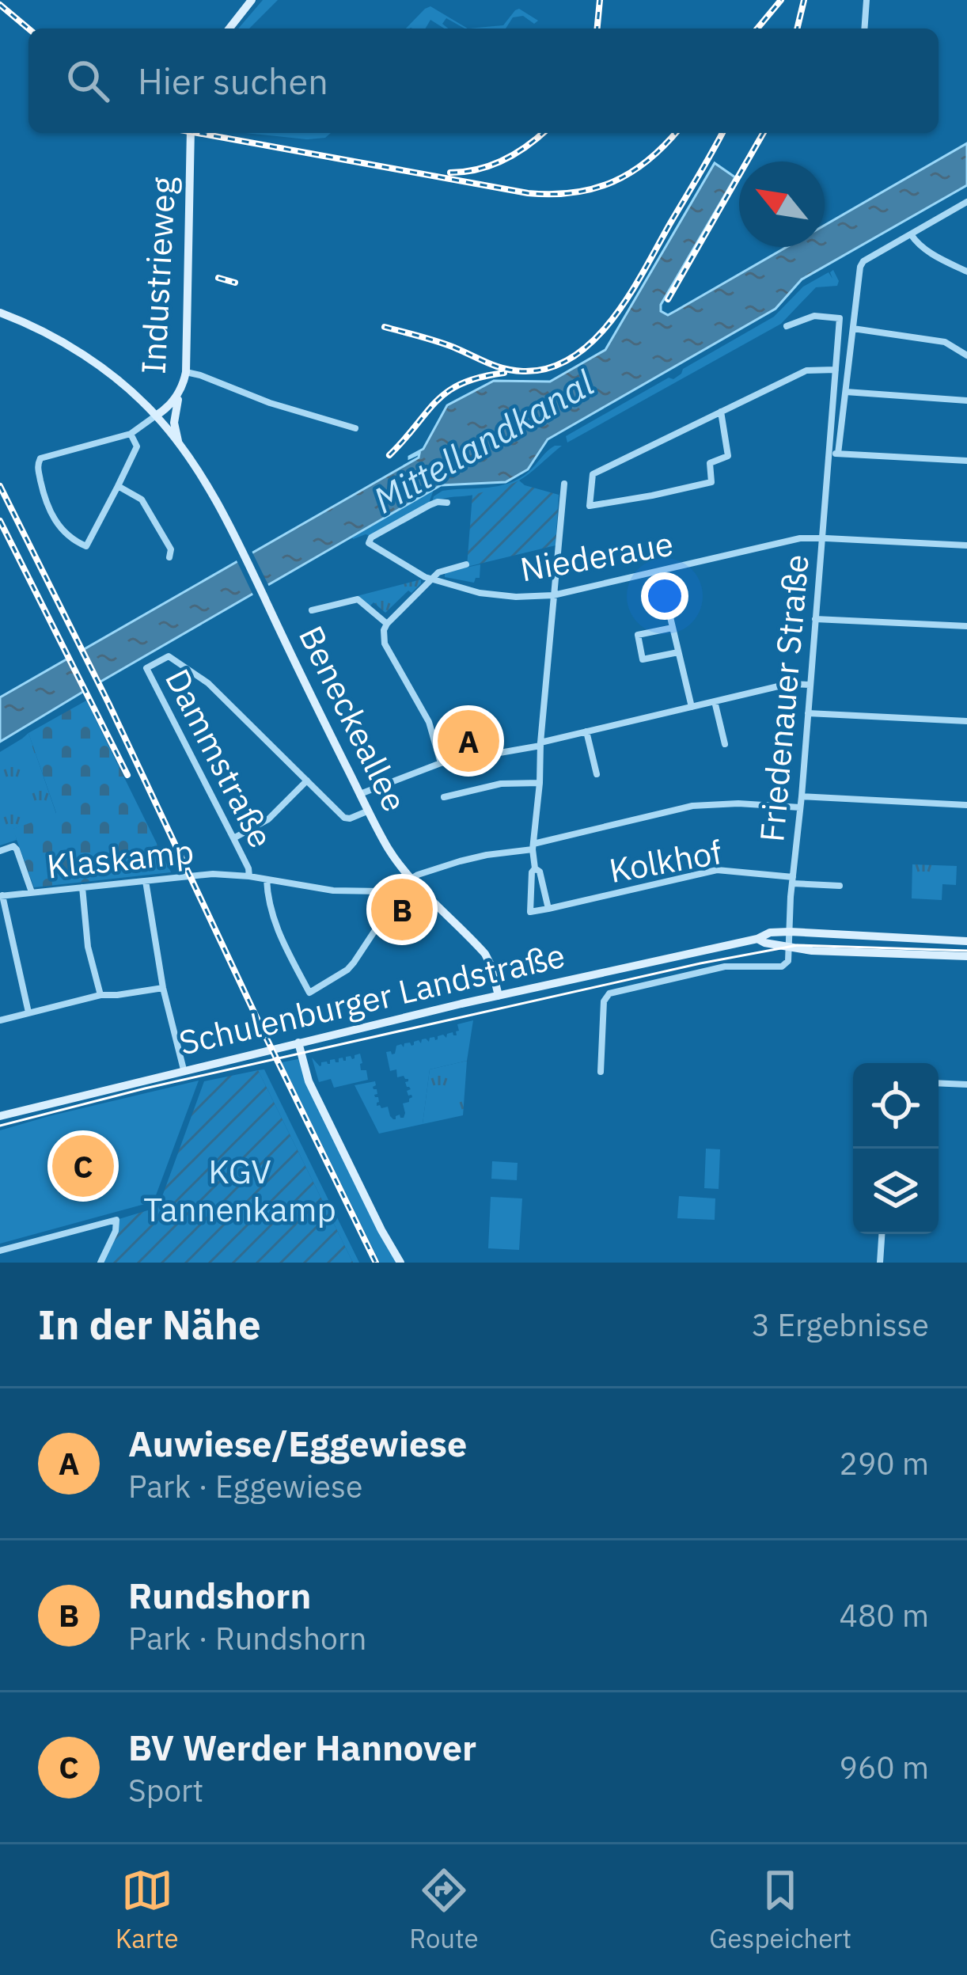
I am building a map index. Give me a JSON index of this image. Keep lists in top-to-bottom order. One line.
{"streets":{"street":["Industrieweg","Niederaue","Friedenauer Straße","Beneckeallee","Dammstraße","Klaskamp","Kolkhof","Schulenburger Landstraße"]},"crossings":[["Industrieweg","Beneckeallee"],["Niederaue","Friedenauer Straße"],["Friedenauer Straße","Klaskamp"],["Friedenauer Straße","Kolkhof"],["Friedenauer Straße","Schulenburger Landstraße"],["Beneckeallee","Dammstraße"],["Beneckeallee","Klaskamp"],["Beneckeallee","Schulenburger Landstraße"],["Dammstraße","Klaskamp"]],"water":["Mittellandkanal"],"parks":["KGV Tannenkamp"],"north":"top left","page":{"search":"Hier suchen","pins":["A","B","C"],"heading":["In der Nähe","3 Ergebnisse"],"list":[{"mark":"A","name":"Auwiese/Eggewiese","note":"Park · Eggewiese","value":"290 m"},{"mark":"B","name":"Rundshorn","note":"Park · Rundshorn","value":"480 m"},{"mark":"C","name":"BV Werder Hannover","note":"Sport","value":"960 m"}],"nav":["Karte","Route","Gespeichert"]}}
